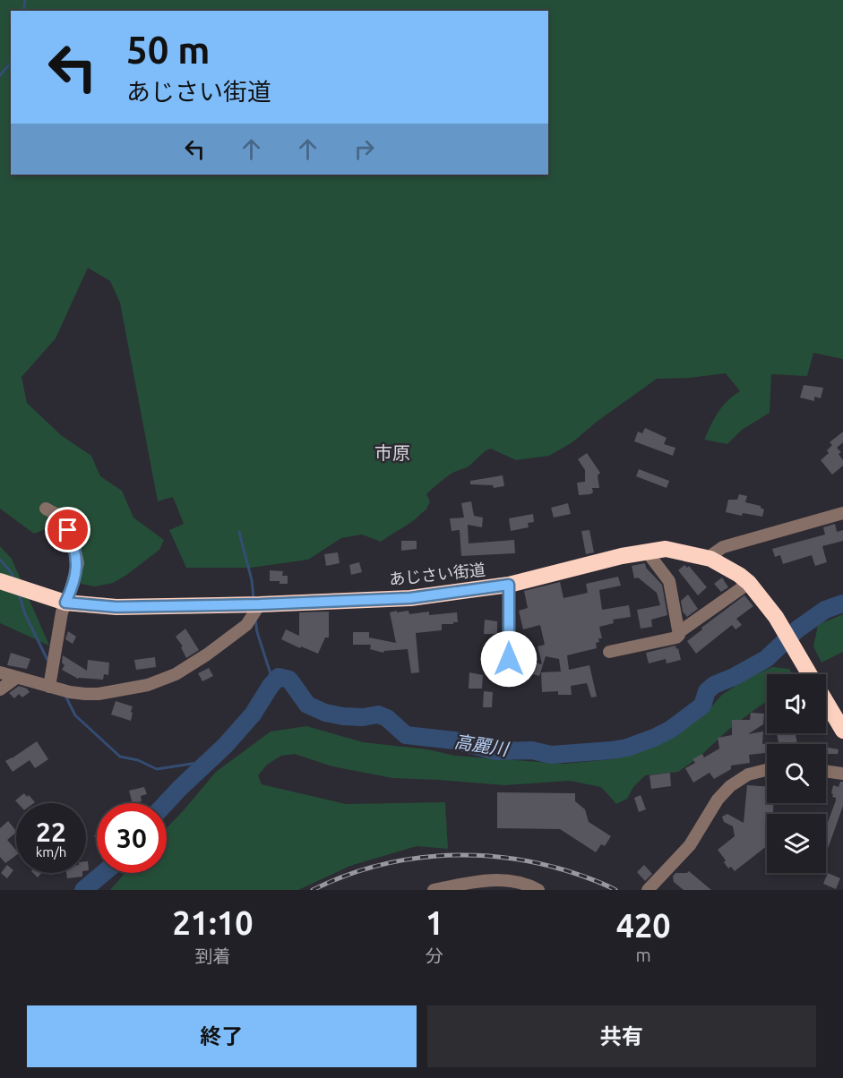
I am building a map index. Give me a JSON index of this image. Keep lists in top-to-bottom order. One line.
{"streets":{"highway":["あじさい街道"]},"districts":["市原"],"water":["高麗川"],"page":{"turn":["50 m","あじさい街道"],"speed":"22 km/h","limit":"30","eta":["21:10","到着","1","分","420","m"],"buttons":["終了","共有"]}}
